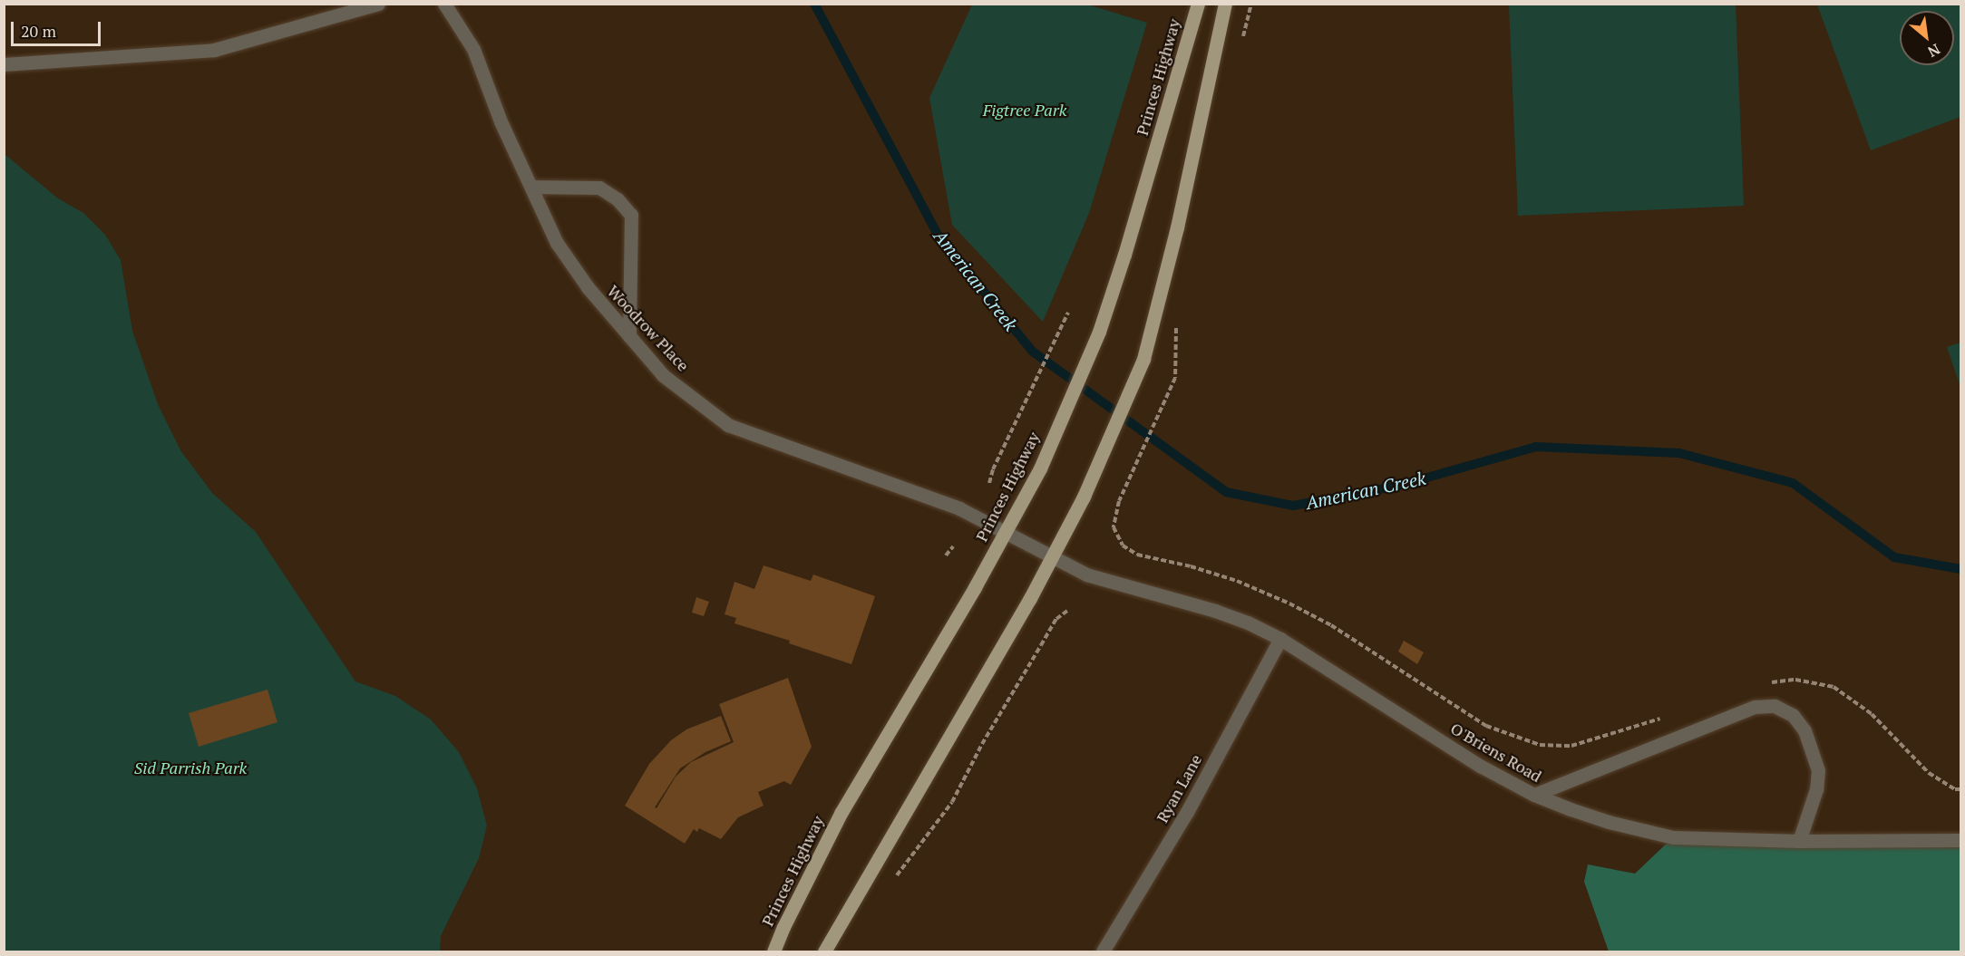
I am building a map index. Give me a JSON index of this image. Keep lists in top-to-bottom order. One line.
{"streets":{"main road":["Princes Highway"],"street":["Woodrow Place","O'Briens Road","Ryan Lane"]},"crossings":[["Princes Highway","Woodrow Place"],["Woodrow Place","O'Briens Road"],["O'Briens Road","Ryan Lane"]],"water":["American Creek"],"parks":["Figtree Park","Sid Parrish Park"],"scale_bar":"20 m","north":"bottom right"}
